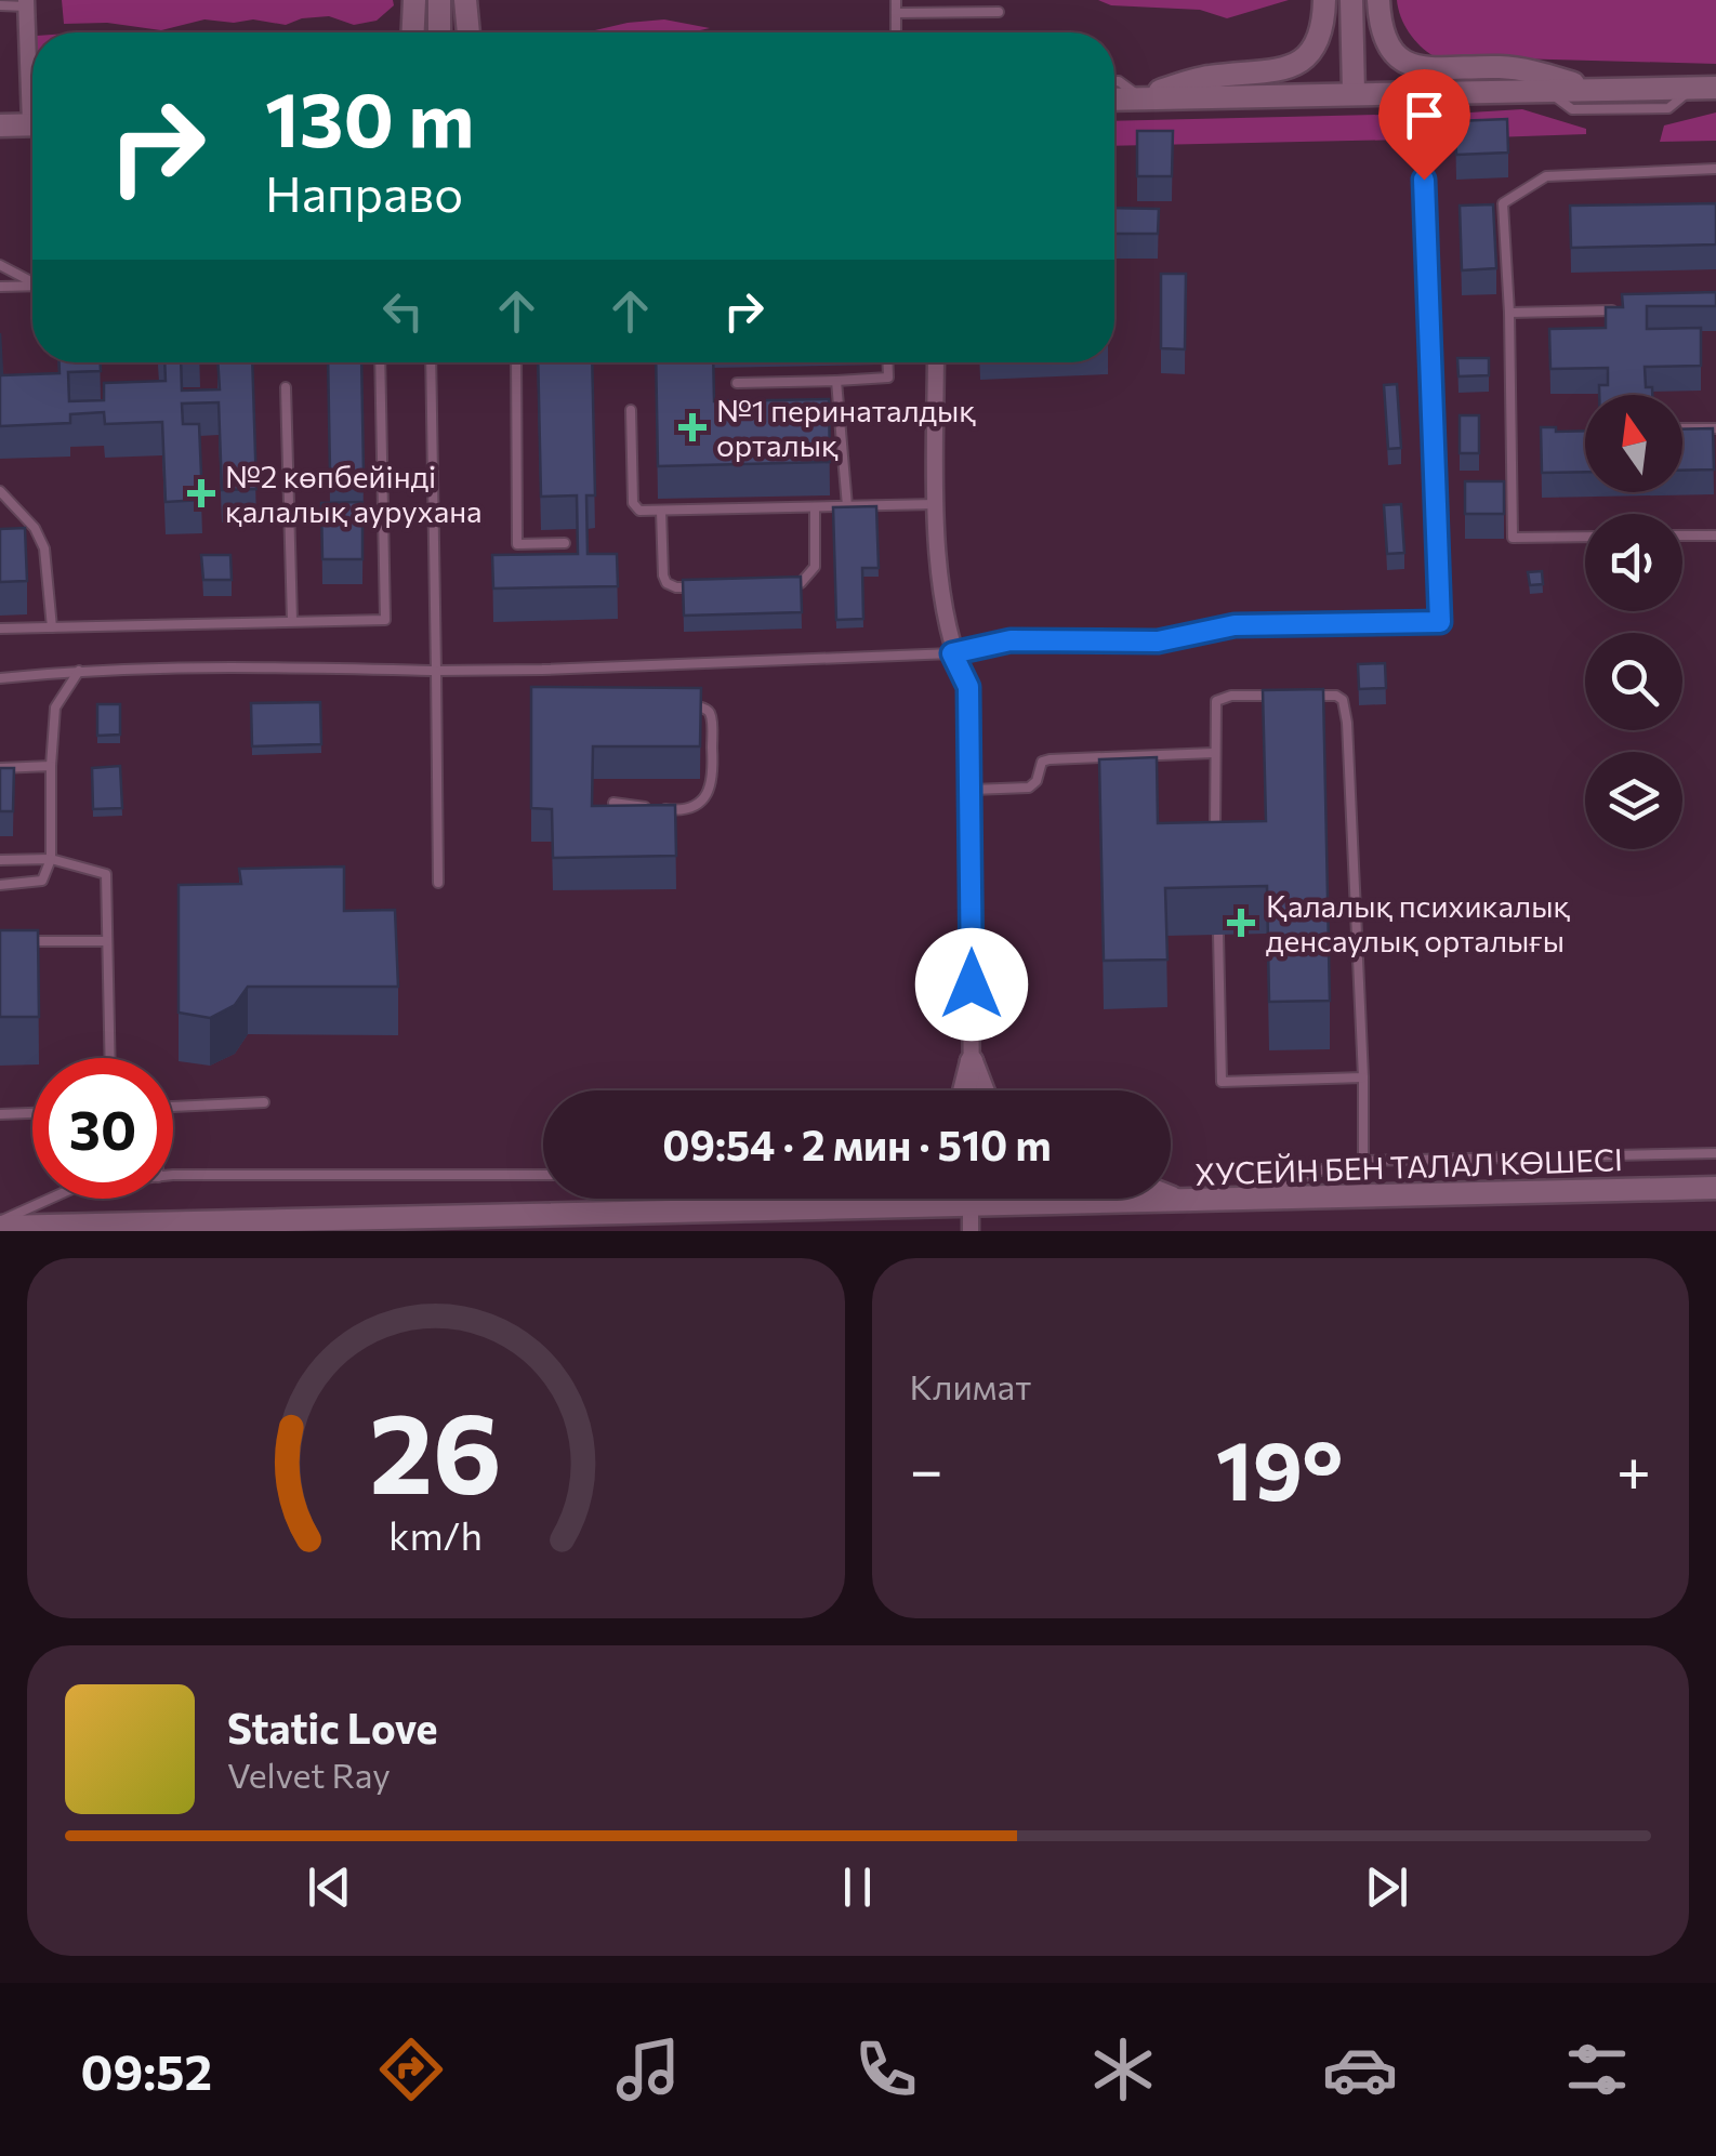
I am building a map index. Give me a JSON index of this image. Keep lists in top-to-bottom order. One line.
{"streets":{"street":["ХУСЕЙН БЕН ТАЛАЛ КӨШЕСІ"]},"places":{"health":["№1 перинаталдық орталық","№2 көпбейінді қалалық аурухана","Қалалық психикалық денсаулық орталығы"]},"north":"top","page":{"turn":["130 m","Направо"],"limit":"30","trip":"09:54 · 2 мин · 510 m","tile":"Климат","heat":["−","19°","+"],"song":["Static Love","Velvet Ray"],"tabs":"09:52","gauge":["26","km/h"]}}
